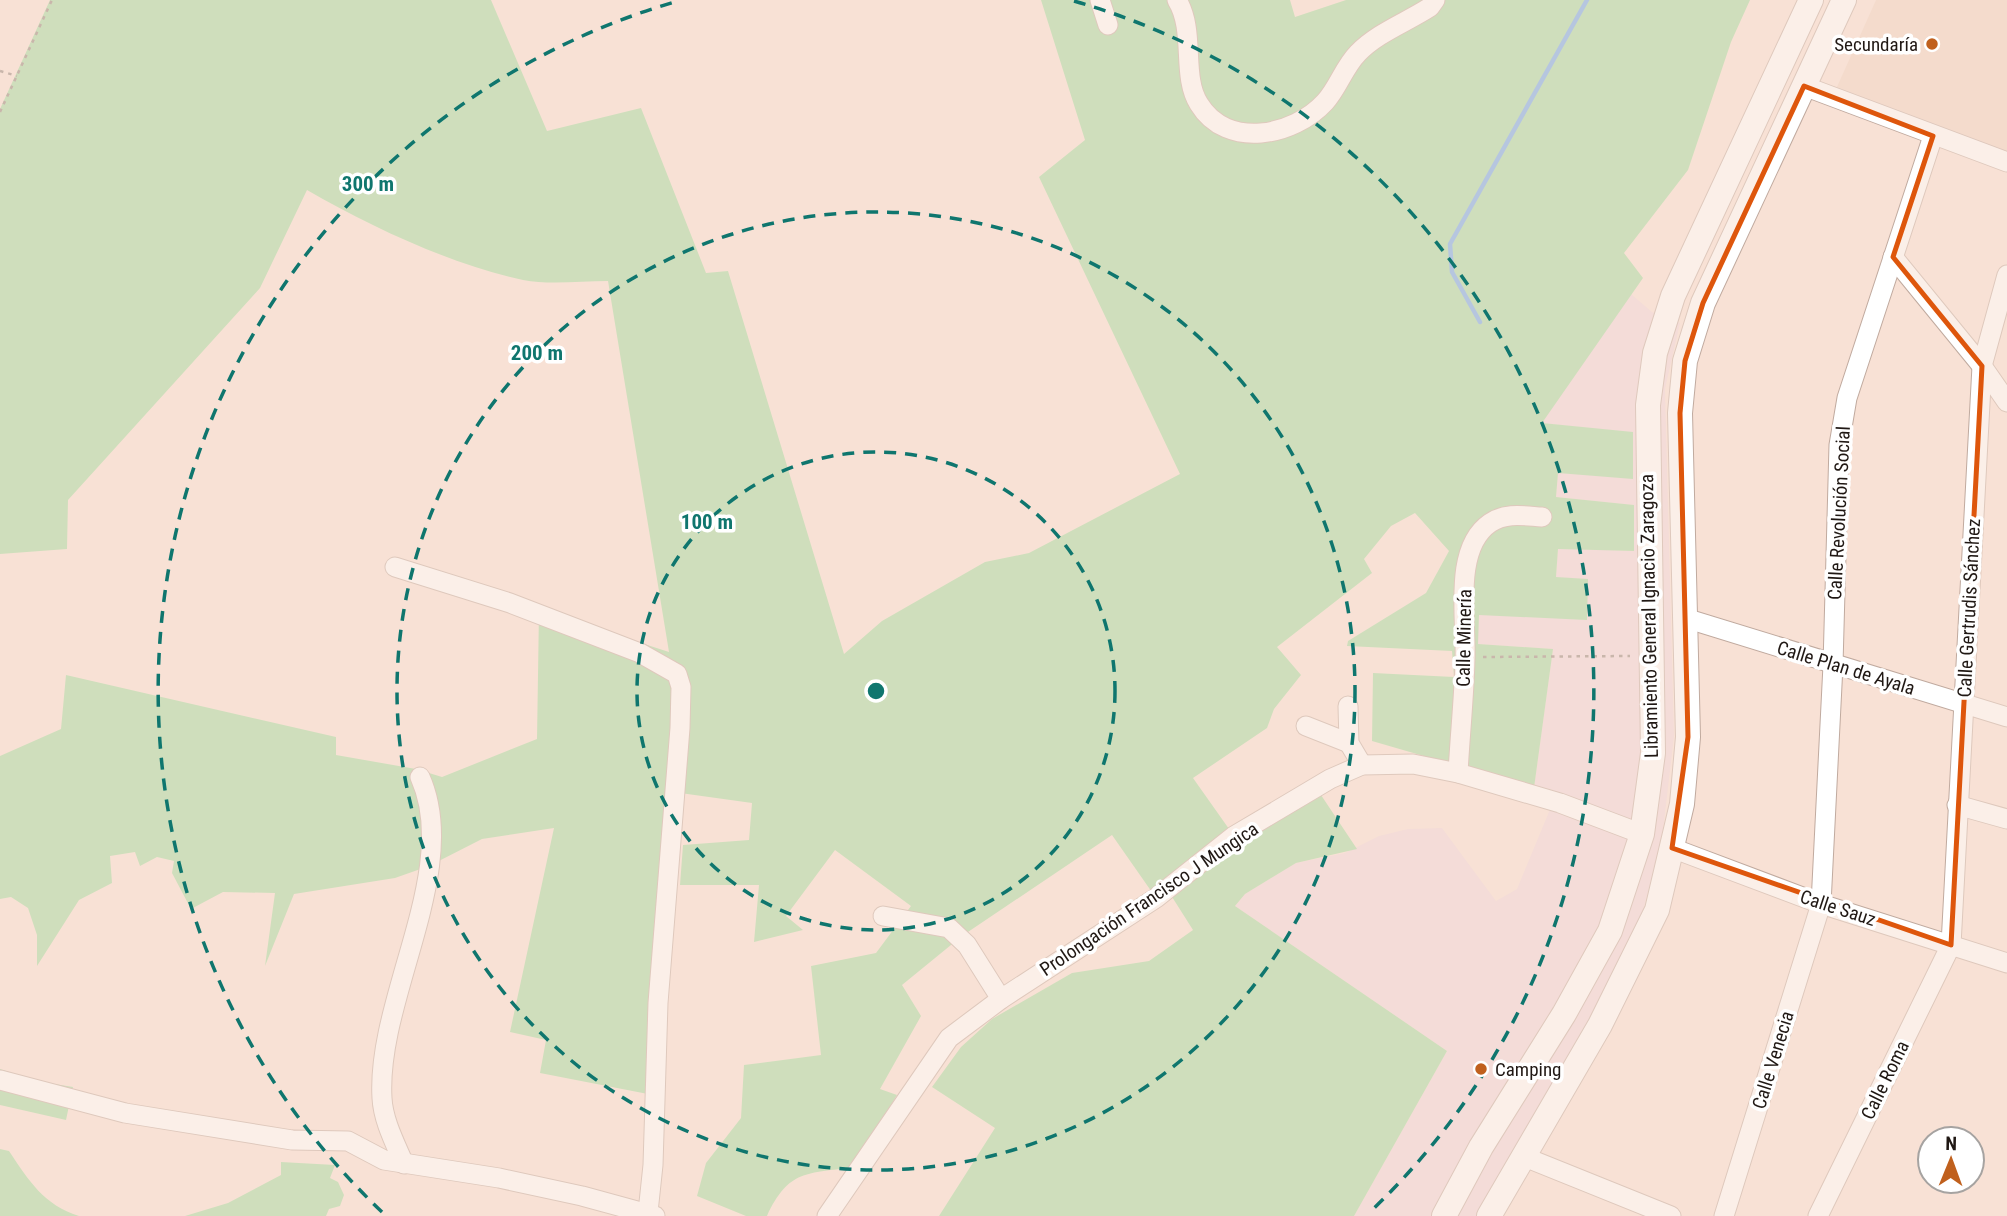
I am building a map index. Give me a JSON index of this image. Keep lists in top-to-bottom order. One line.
{"streets":{"main road":["Libramiento General Ignacio Zaragoza"],"street":["Calle Revolución Social","Calle Gertrudis Sánchez","Calle Minería","Calle Plan de Ayala","Prolongación Francisco J Mungica","Calle Sauz","Calle Venecia","Calle Roma"]},"crossings":[["Calle Revolución Social","Calle Plan de Ayala"],["Calle Revolución Social","Calle Sauz"],["Calle Revolución Social","Calle Venecia"],["Calle Gertrudis Sánchez","Calle Plan de Ayala"],["Calle Gertrudis Sánchez","Calle Sauz"],["Calle Gertrudis Sánchez","Calle Roma"],["Libramiento General Ignacio Zaragoza","Calle Plan de Ayala"],["Libramiento General Ignacio Zaragoza","Prolongación Francisco J Mungica"],["Libramiento General Ignacio Zaragoza","Calle Sauz"],["Calle Minería","Prolongación Francisco J Mungica"],["Calle Sauz","Calle Venecia"],["Calle Sauz","Calle Roma"]],"places":["Secundaría","Camping"],"north":"top","rings":["300 m","200 m","100 m"]}
